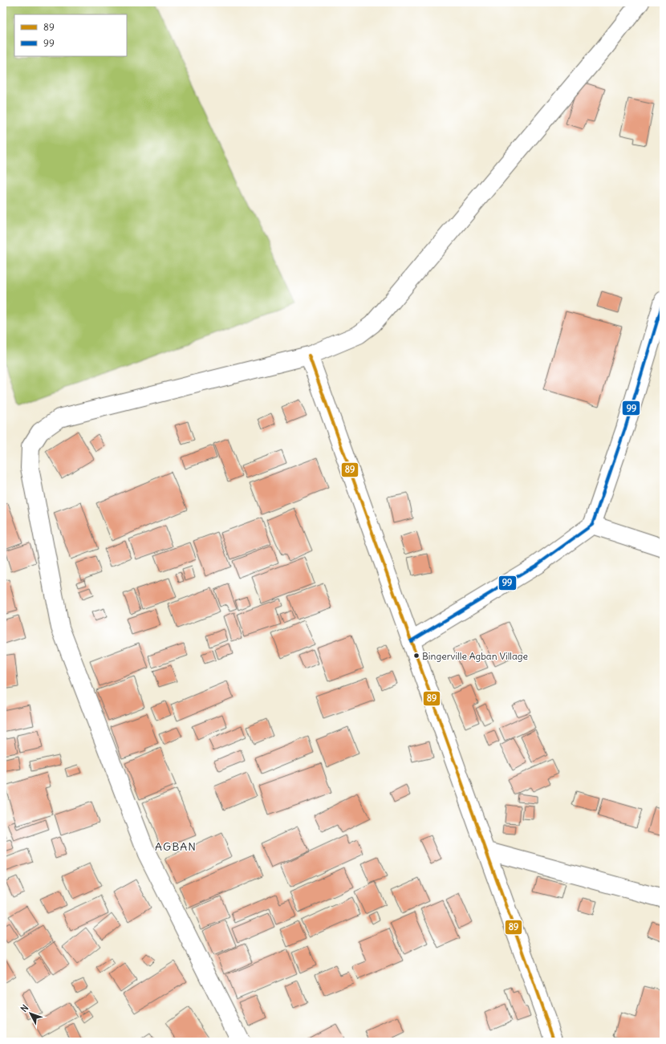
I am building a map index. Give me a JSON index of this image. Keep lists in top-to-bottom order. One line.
{"districts":["AGBAN"],"places":["Bingerville Agban Village"],"lines":["transit line 99","transit line 89"],"legend":["89","99"],"north":"top left"}
